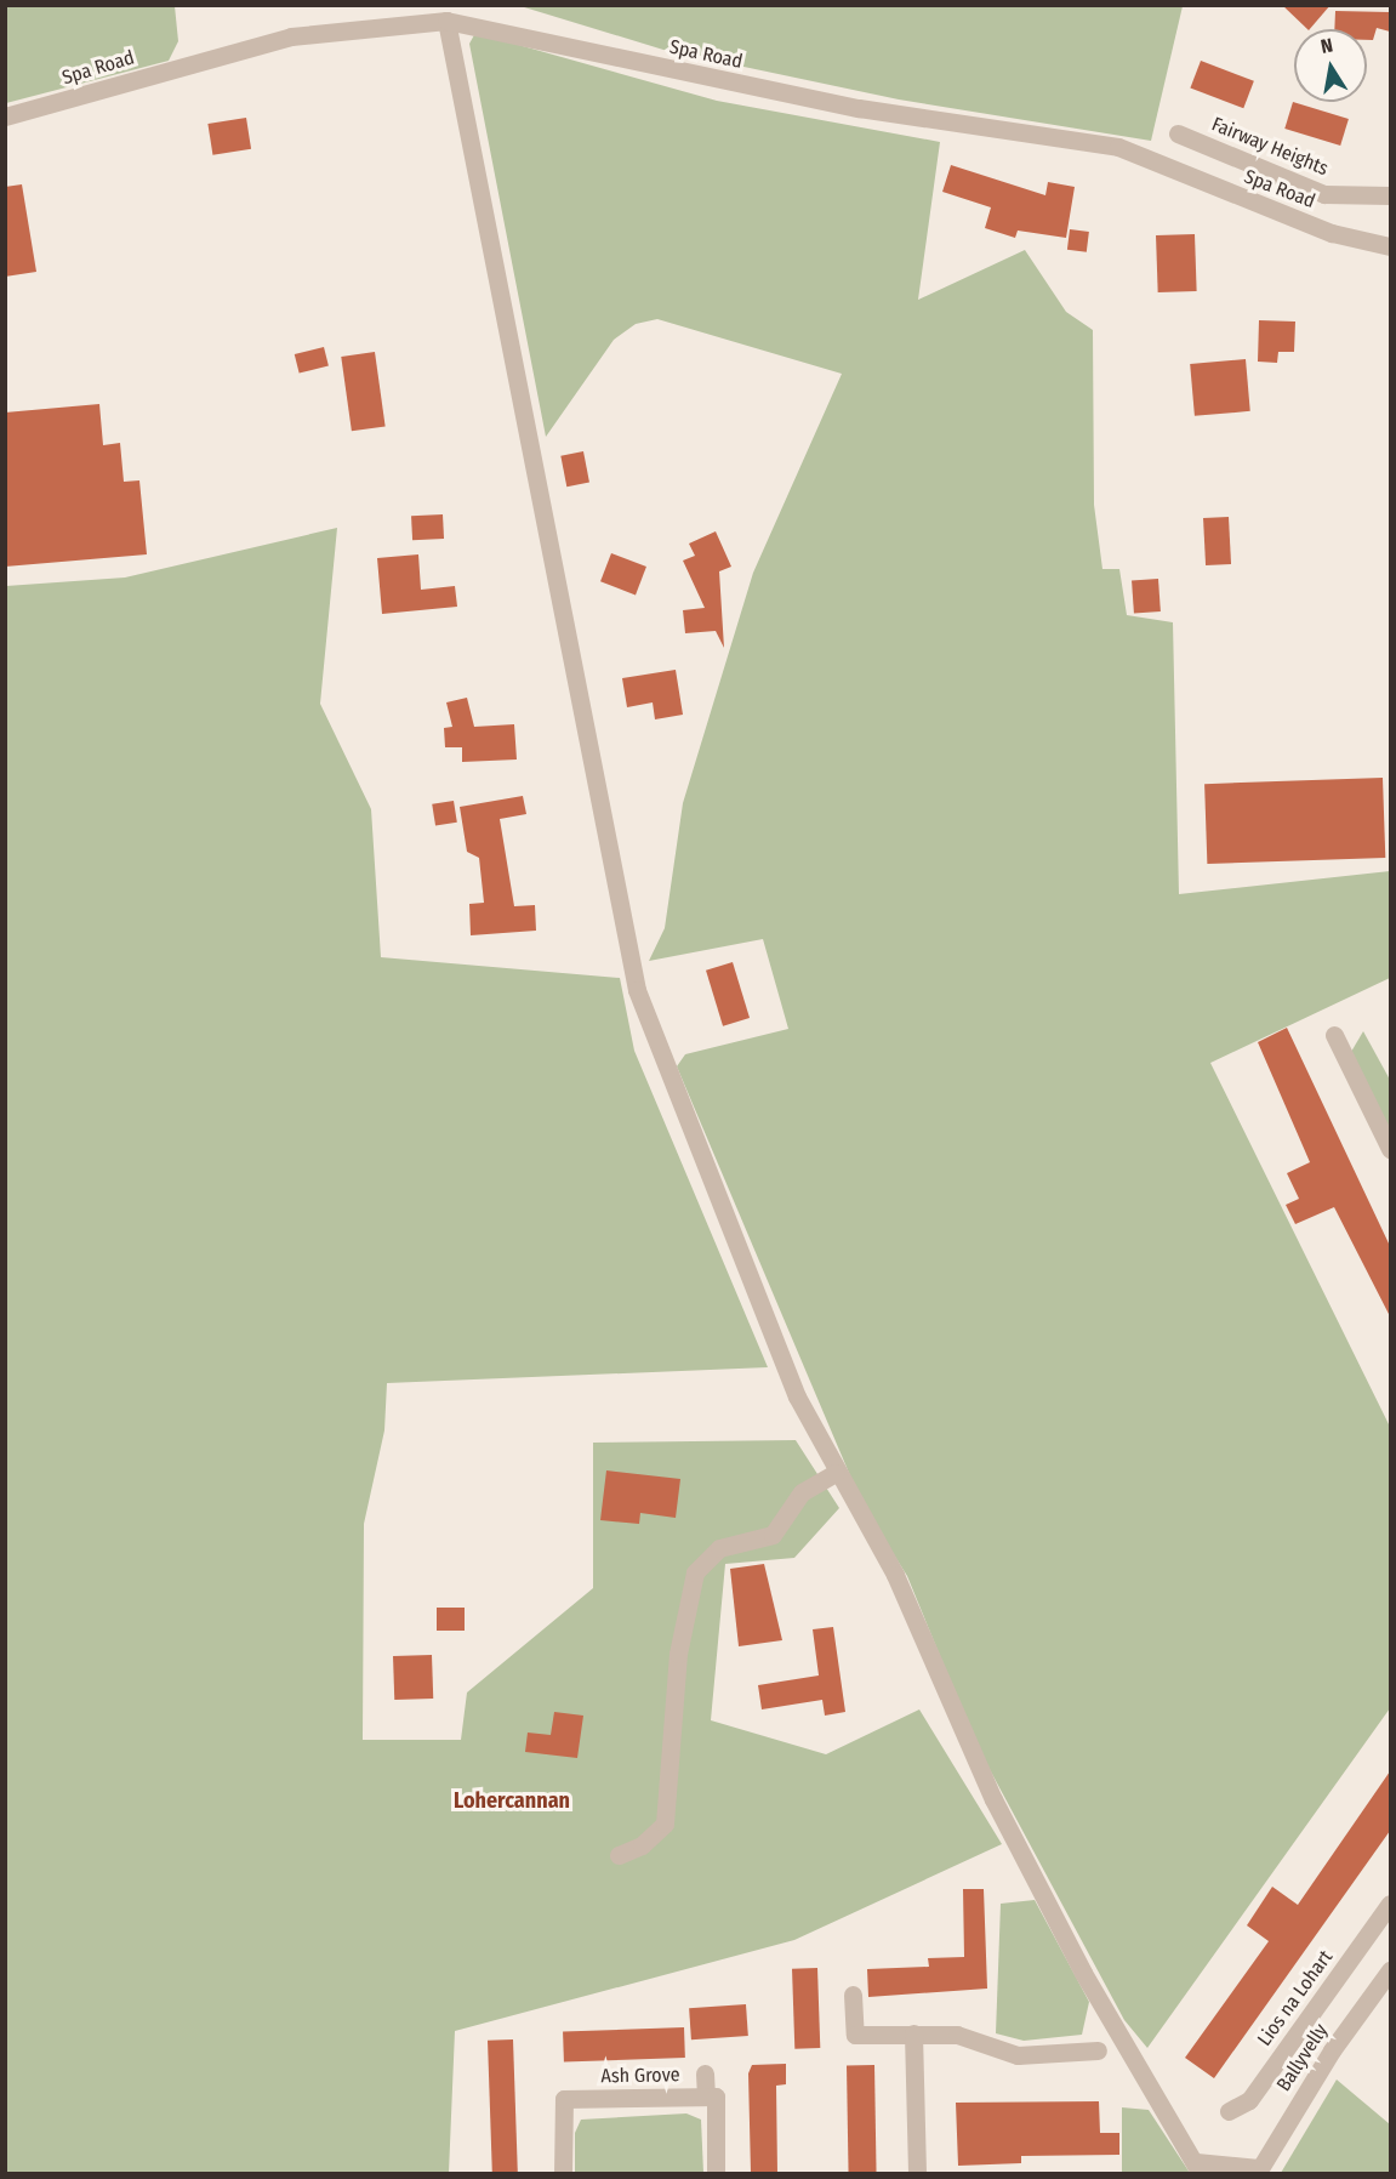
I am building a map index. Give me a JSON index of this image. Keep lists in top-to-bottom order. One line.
{"streets":{"street":["Spa Road","Fairway Heights","Lios na Lohart","Ballyvelly","Ash Grove"]},"districts":["Lohercannan"],"north":"top"}
